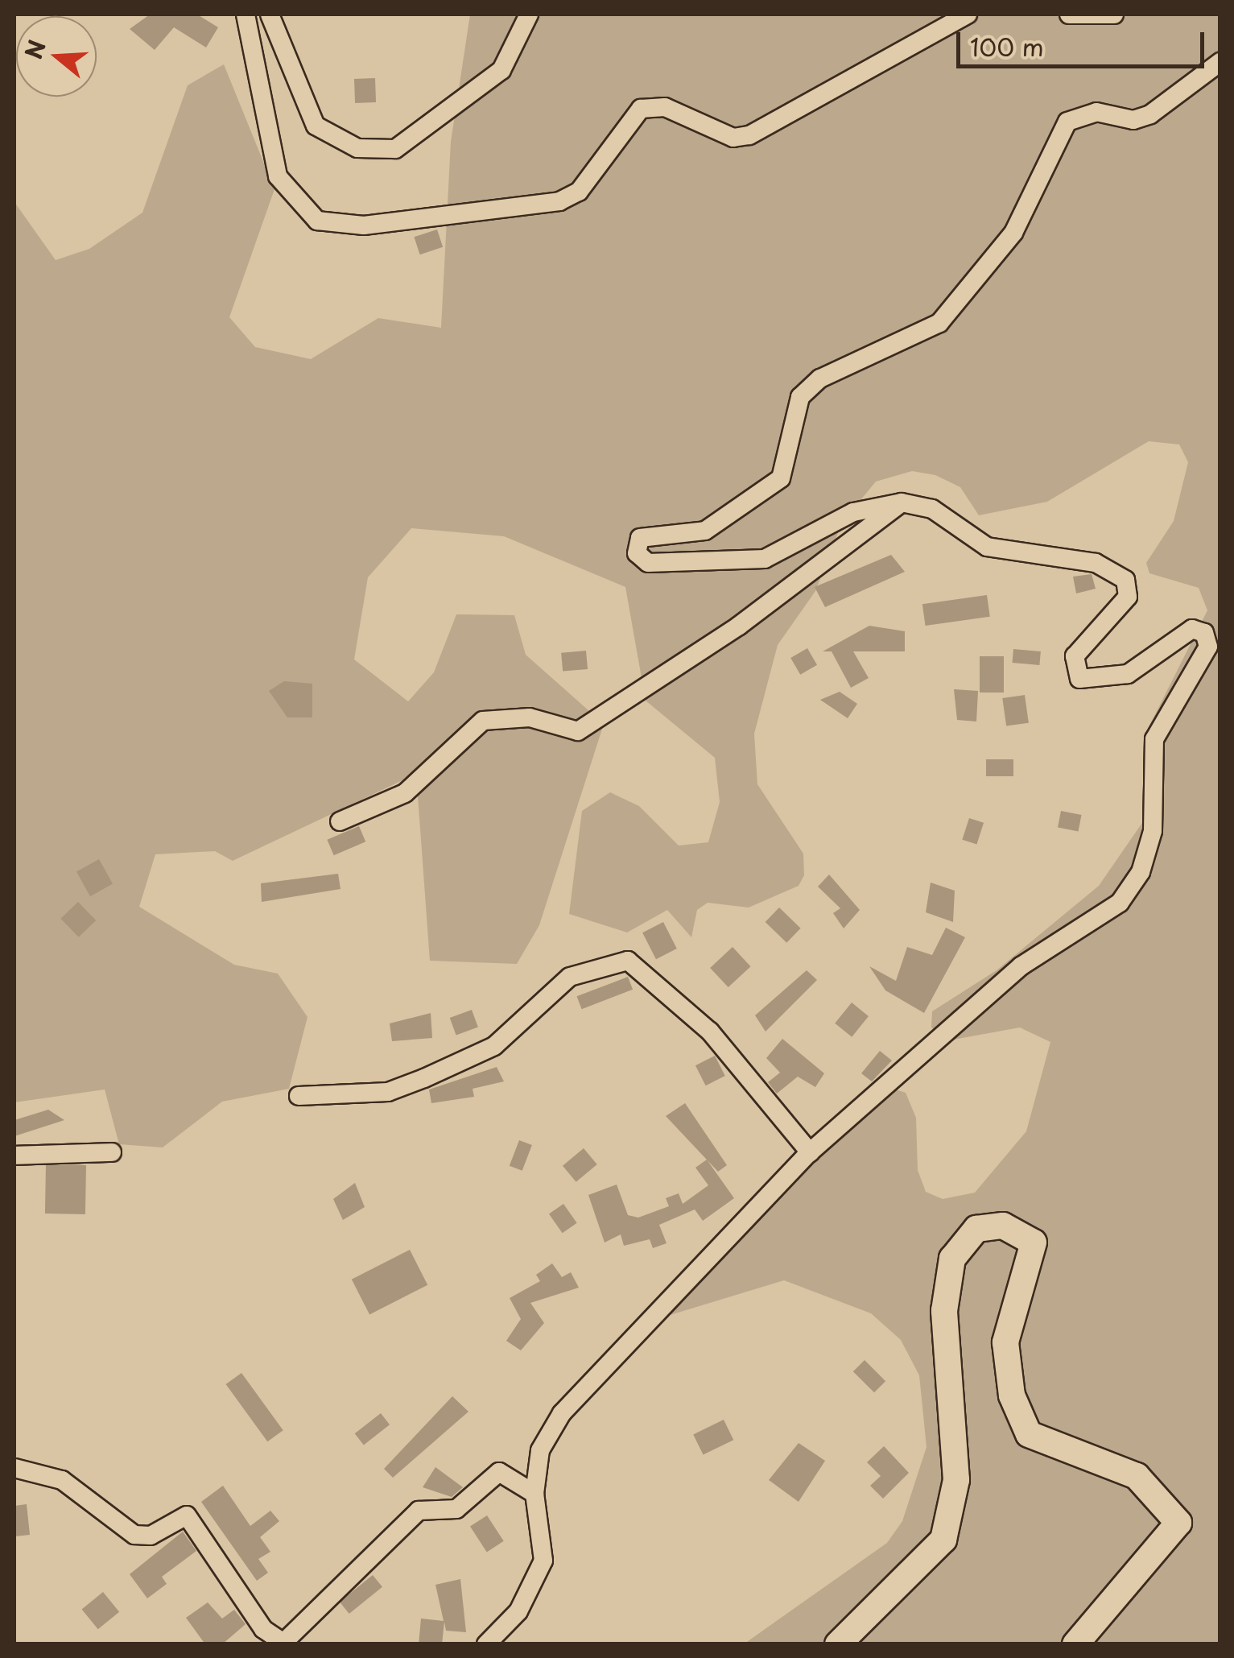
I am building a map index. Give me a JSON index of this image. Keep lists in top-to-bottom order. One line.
{"scale_bar":"100 m","north":"left"}
